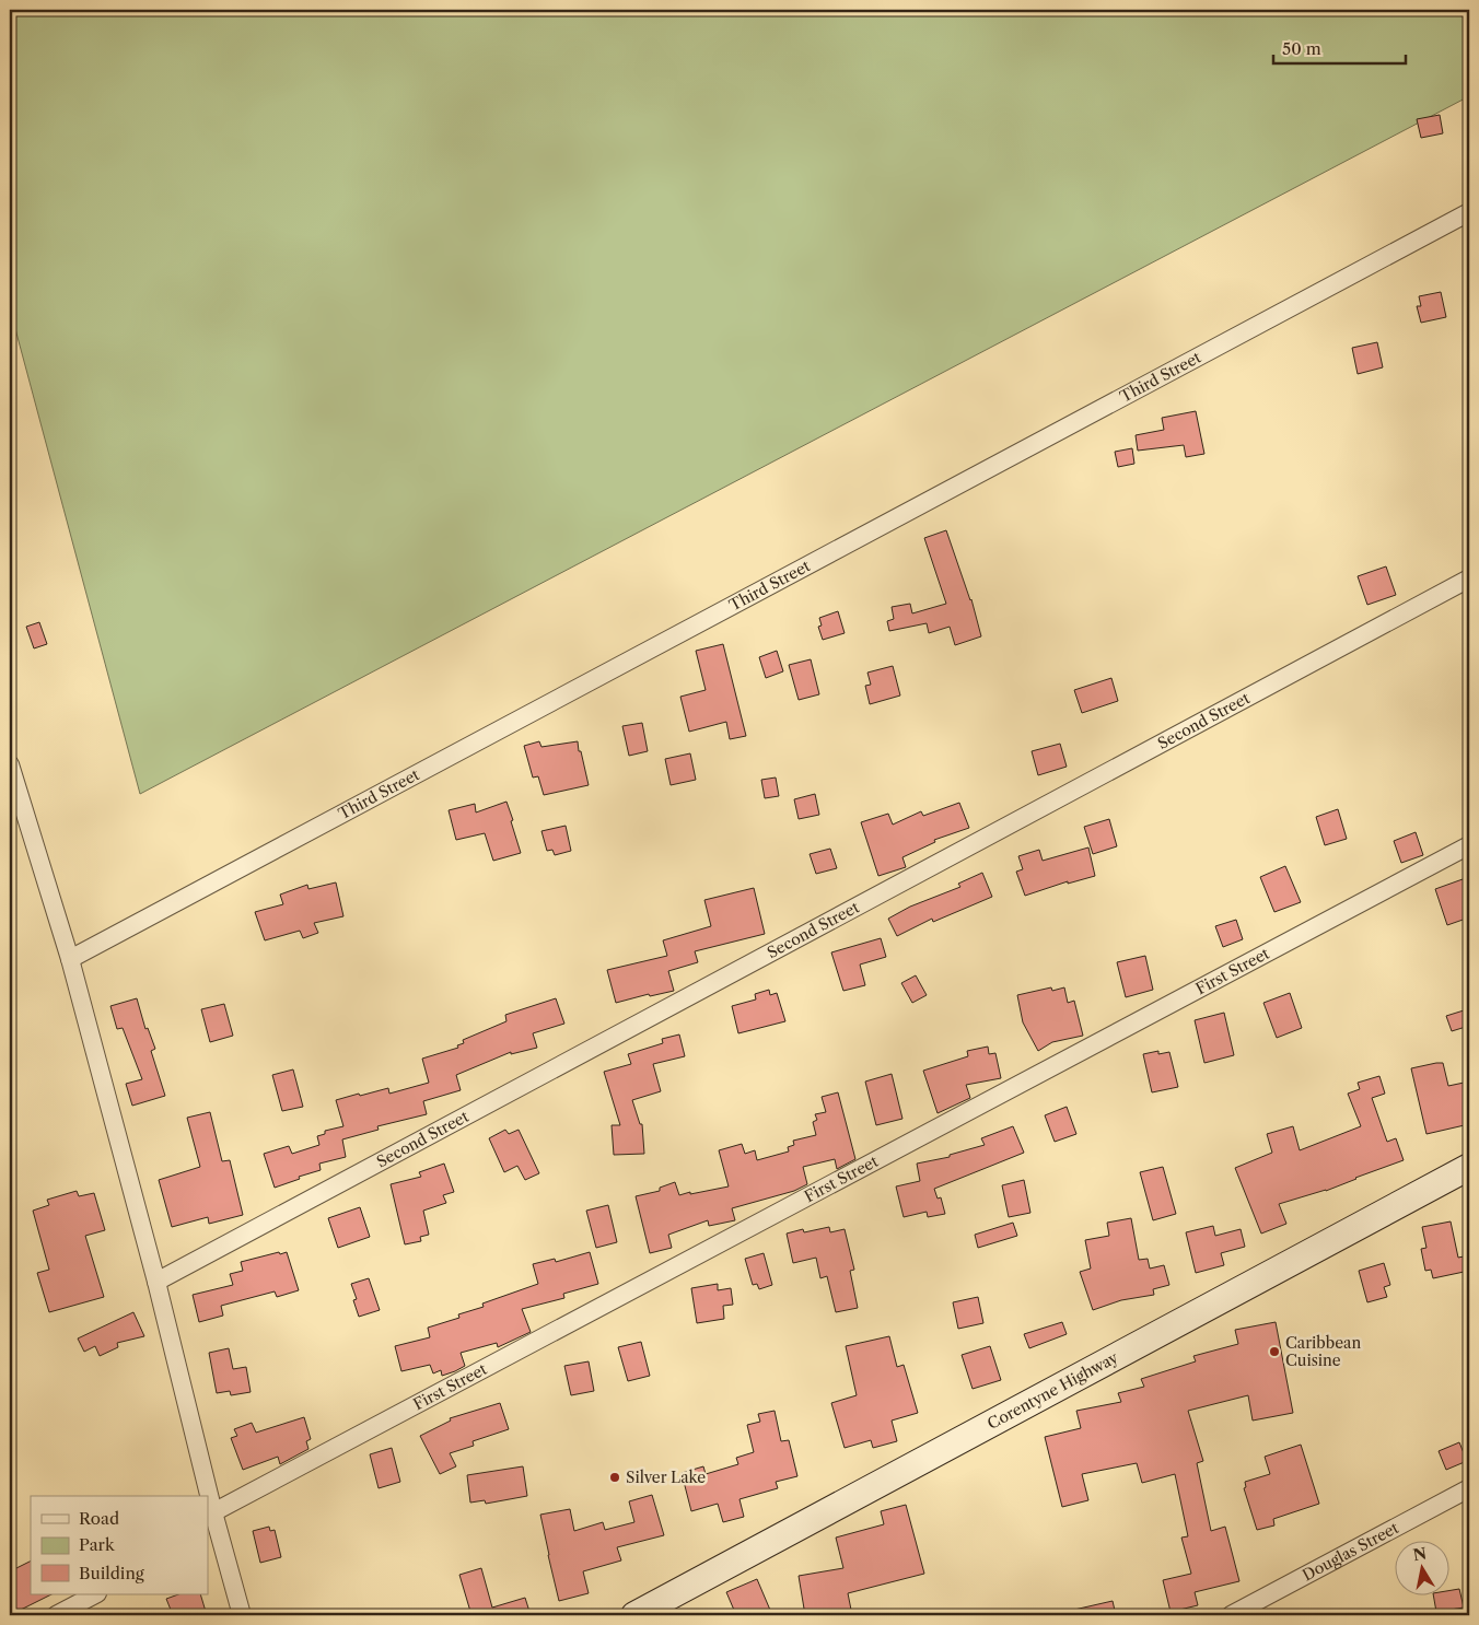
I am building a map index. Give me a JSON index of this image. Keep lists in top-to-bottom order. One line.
{"streets":{"main road":["Corentyne Highway"],"street":["Third Street","Second Street","First Street","Douglas Street"]},"places":["Caribbean Cuisine","Silver Lake"],"legend":["Road","Park","Building"],"scale_bar":"50 m","north":"top"}
